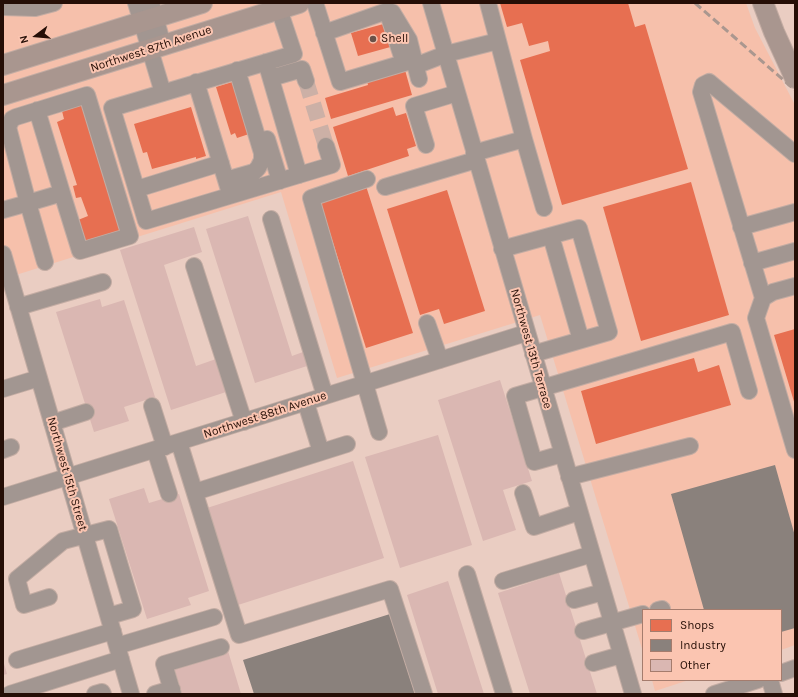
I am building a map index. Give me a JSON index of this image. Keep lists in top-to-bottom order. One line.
{"streets":{"main road":["Northwest 87th Avenue"],"street":["Northwest 13th Terrace","Northwest 88th Avenue","Northwest 15th Street"]},"crossings":[["Northwest 13th Terrace","Northwest 88th Avenue"],["Northwest 88th Avenue","Northwest 15th Street"]],"places":["Shell"],"legend":["Shops","Industry","Other"],"north":"left"}
